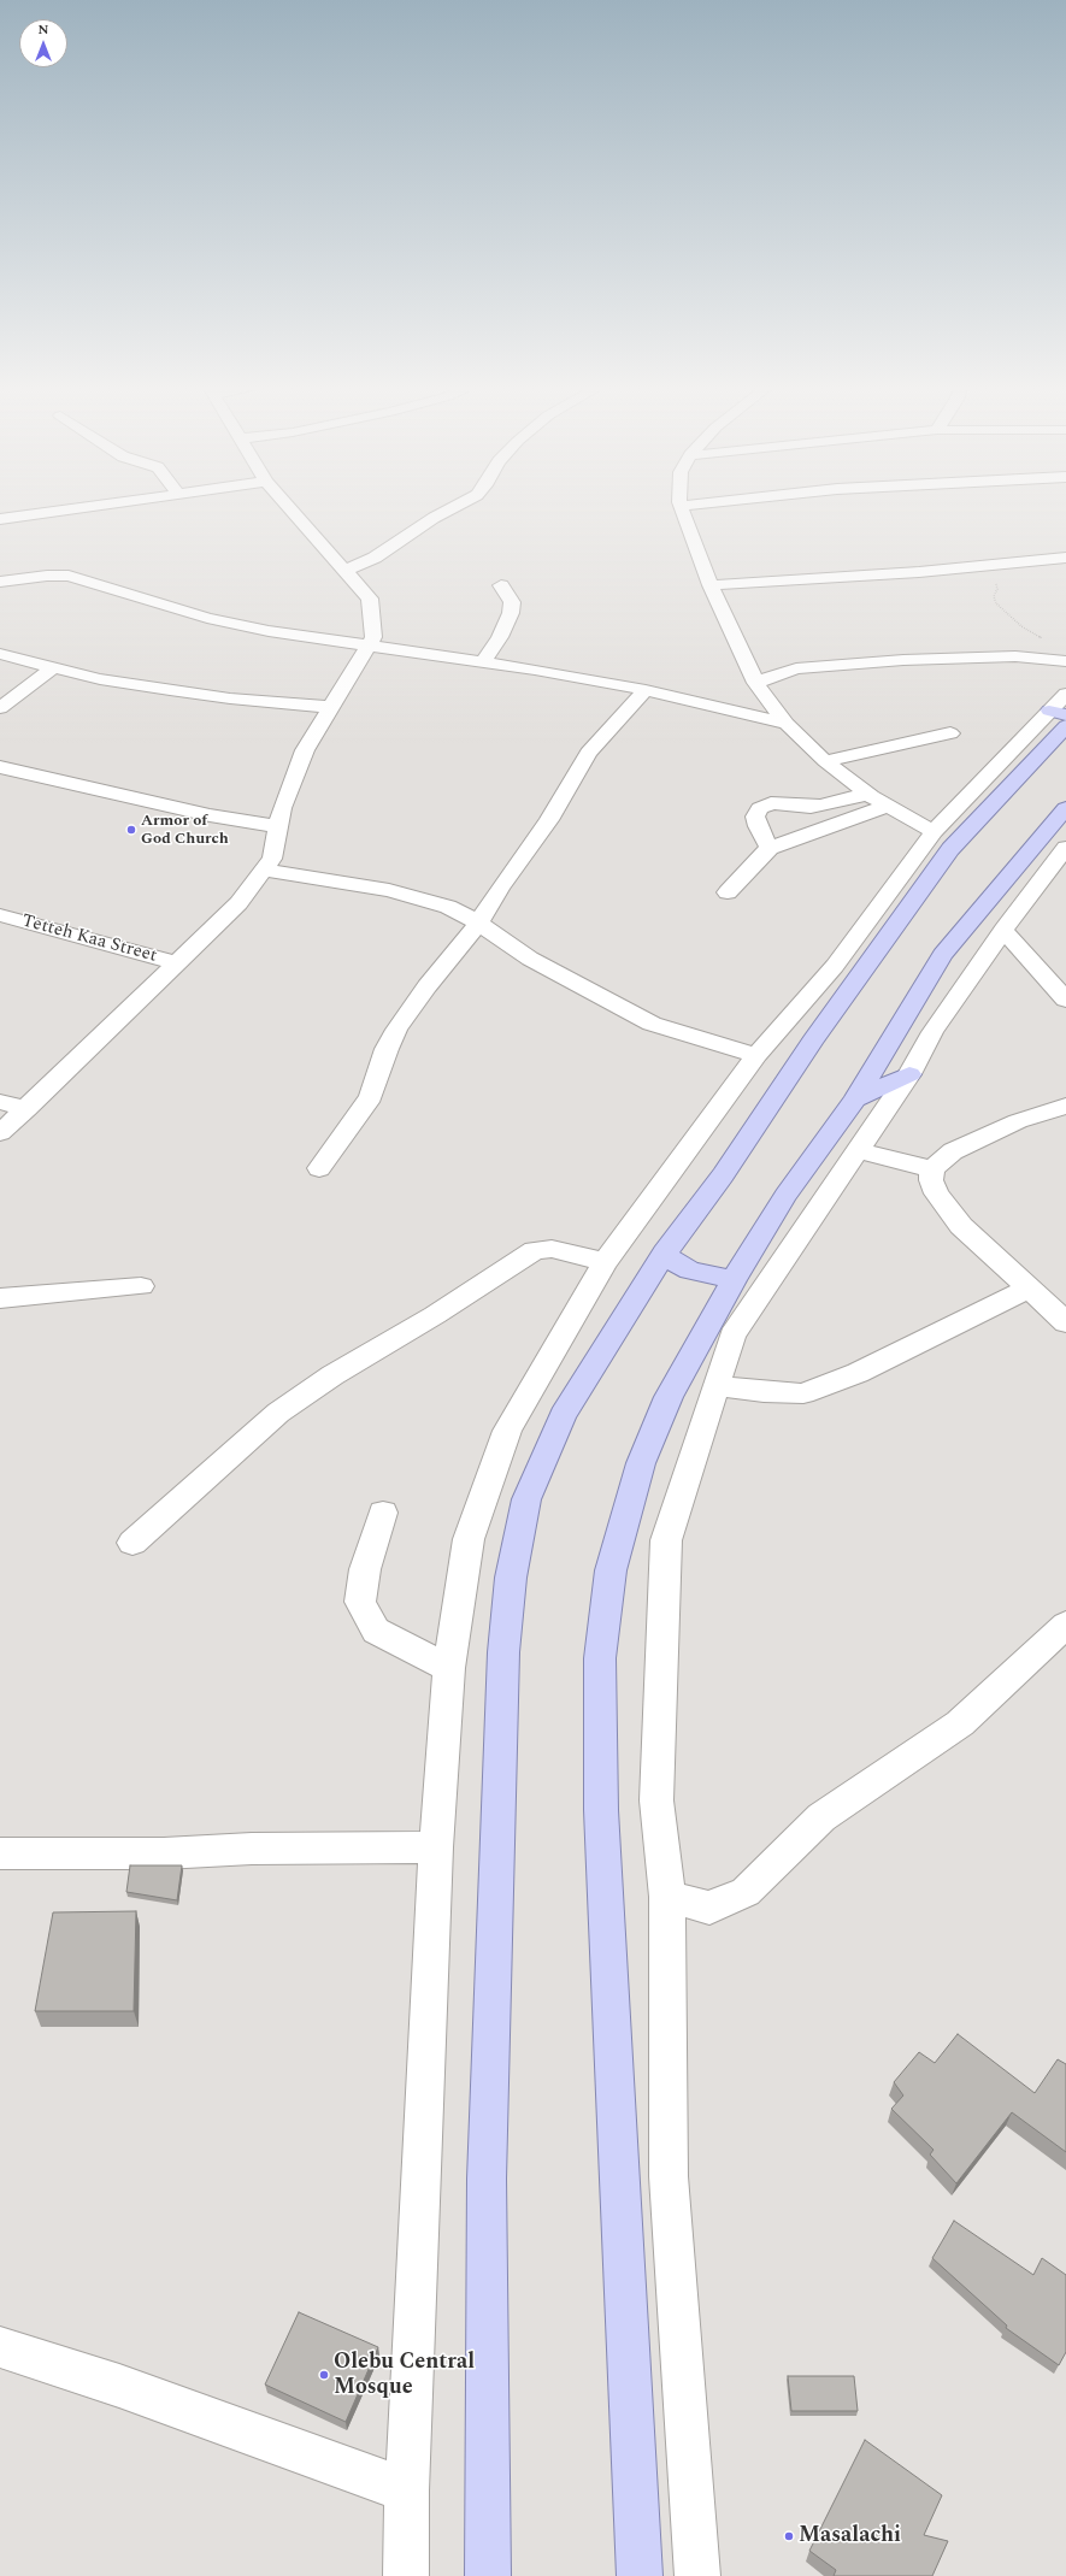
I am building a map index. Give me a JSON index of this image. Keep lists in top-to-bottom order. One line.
{"streets":{"street":["Tetteh Kaa Street"]},"places":["Armor of God Church","Olebu Central Mosque","Masalachi"],"north":"top"}
